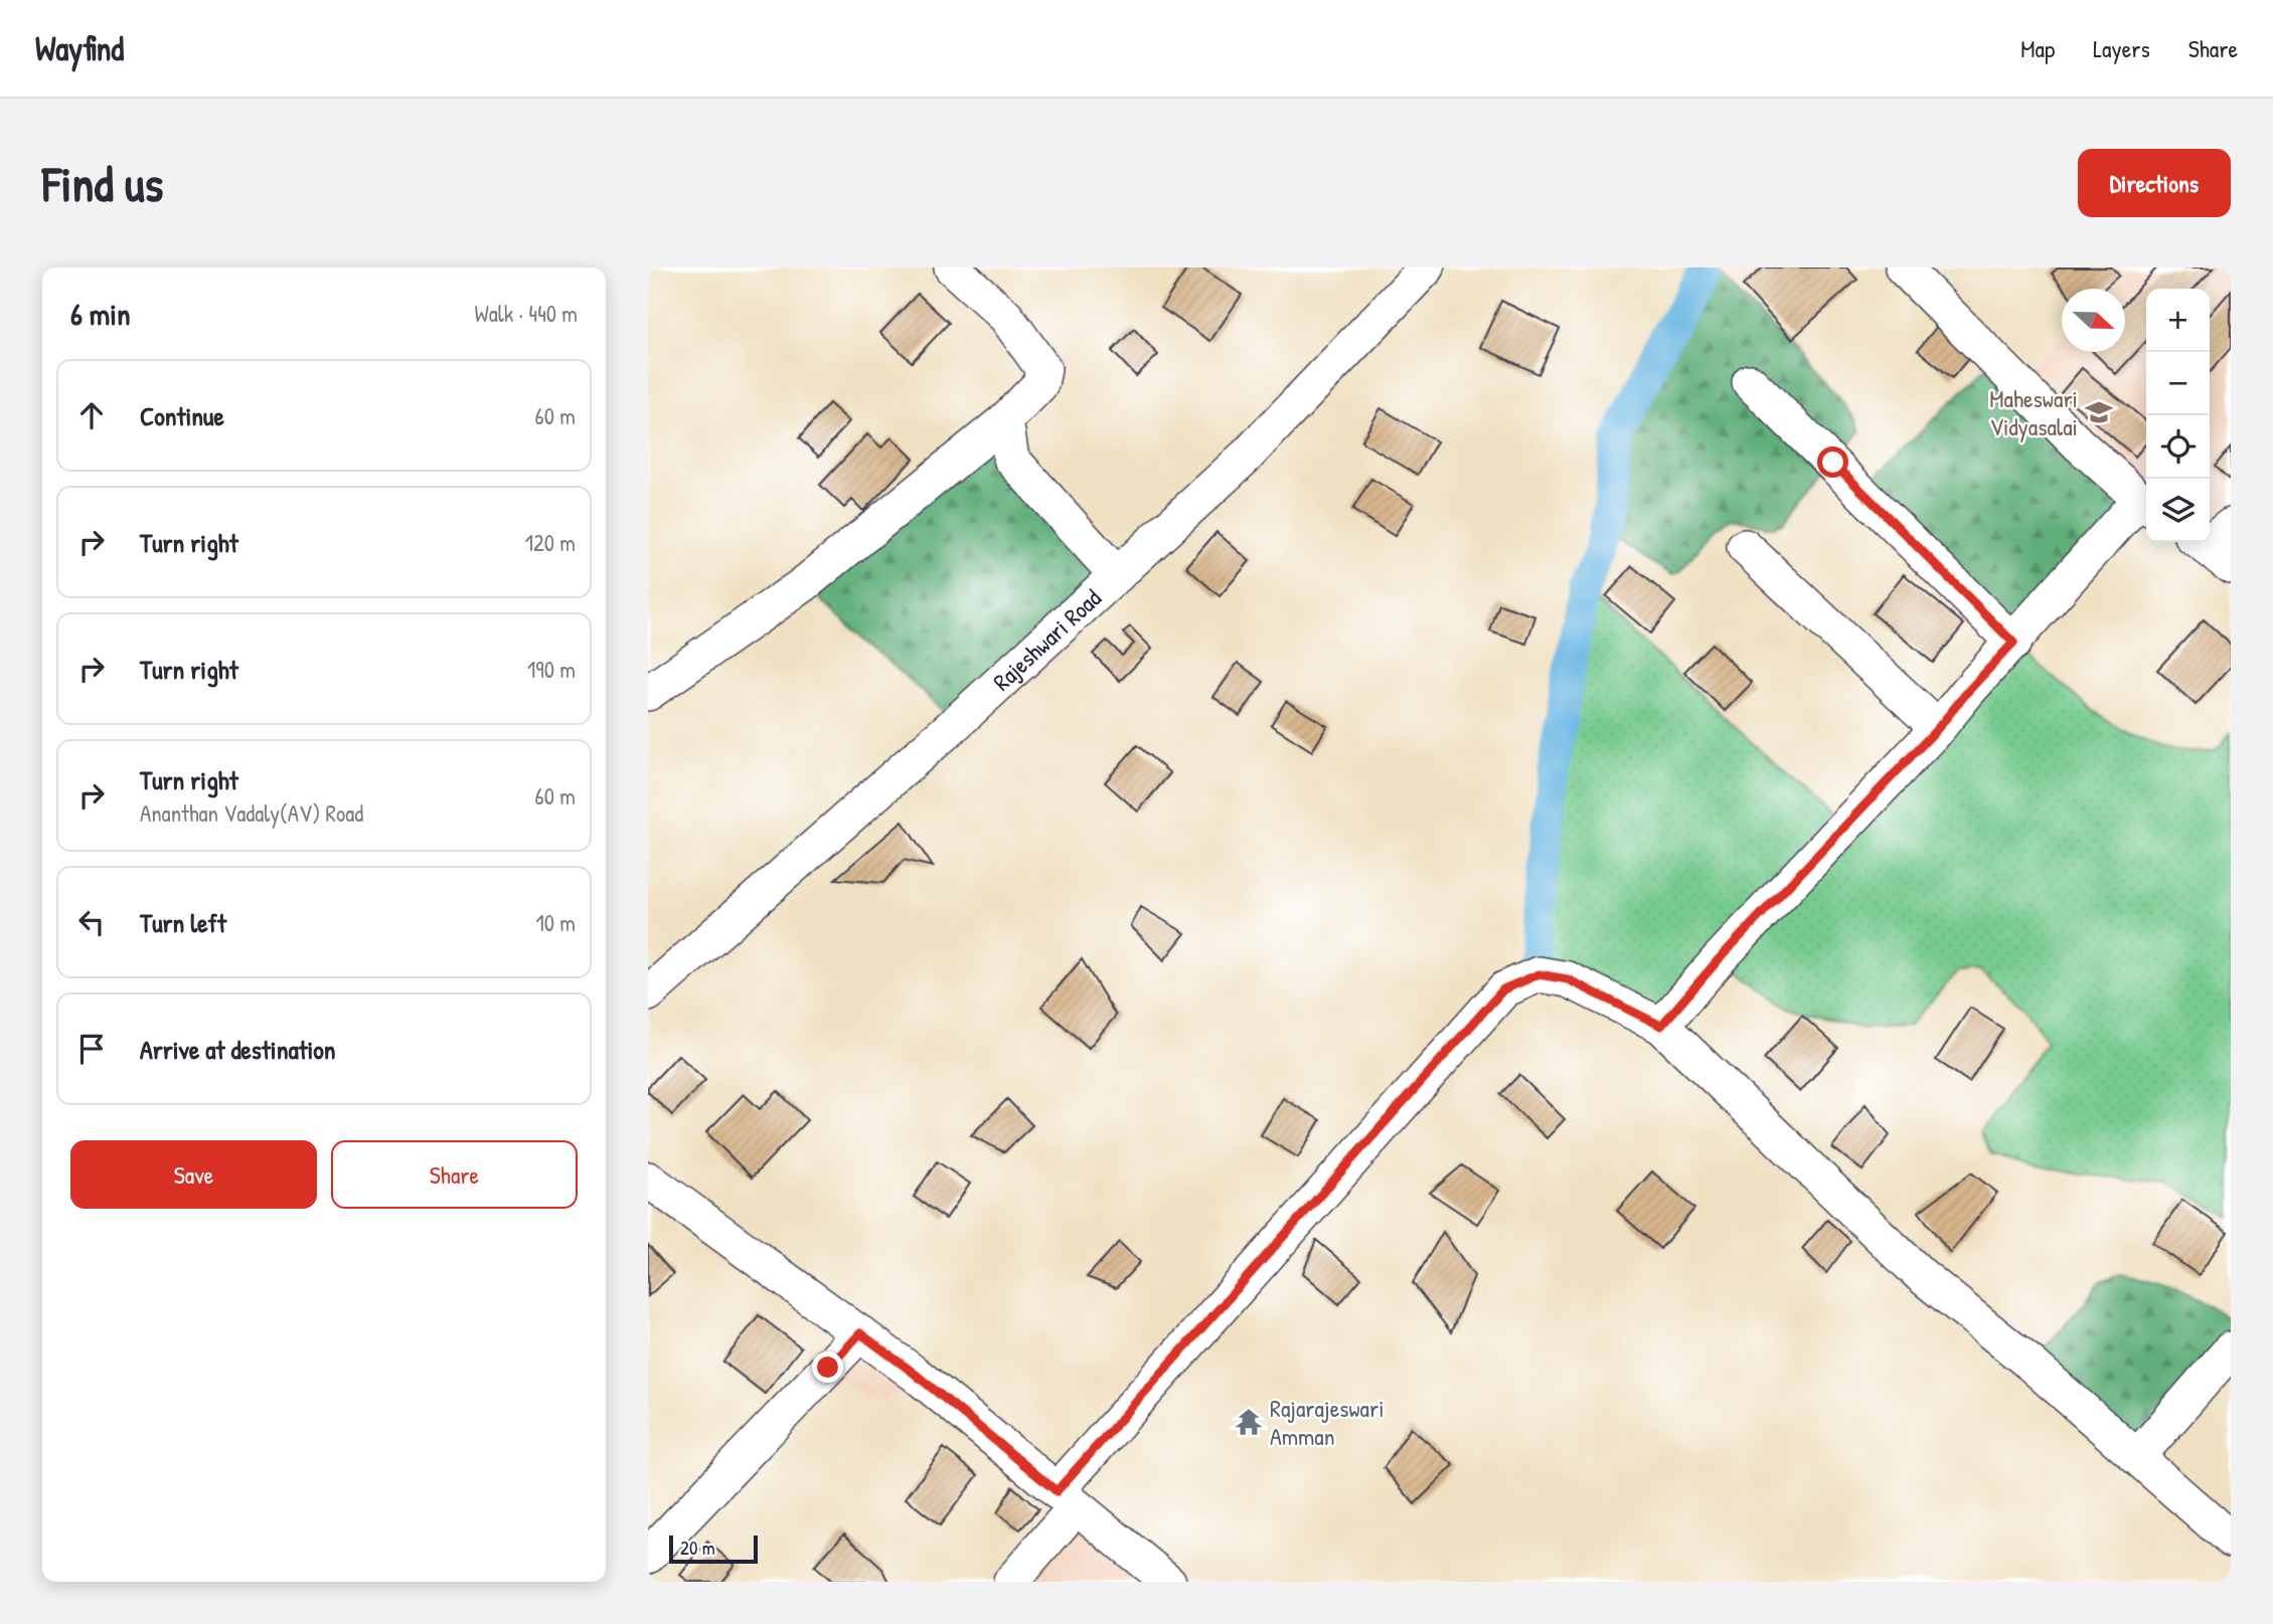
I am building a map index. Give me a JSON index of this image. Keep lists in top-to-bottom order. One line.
{"streets":{"street":["Rajeshwari Road"]},"places":{"school or university":["Maheswari Vidyasalai"],"temple":["Rajarajeswari Amman"]},"scale_bar":"20 m","north":"right","page":{"header":"Wayfind","nav":["Map","Layers","Share"],"buttons":["Directions",["Save","Share"]],"title":"Find us","heading":["6 min","Walk · 440 m"],"map_buttons":["+","−"],"list":[["Continue","60 m"],["Turn right","120 m"],["Turn right","190 m"],["Turn right","Ananthan Vadaly(AV) Road","60 m"],["Turn left","10 m"],"Arrive at destination"],"scale":"20 m"}}
